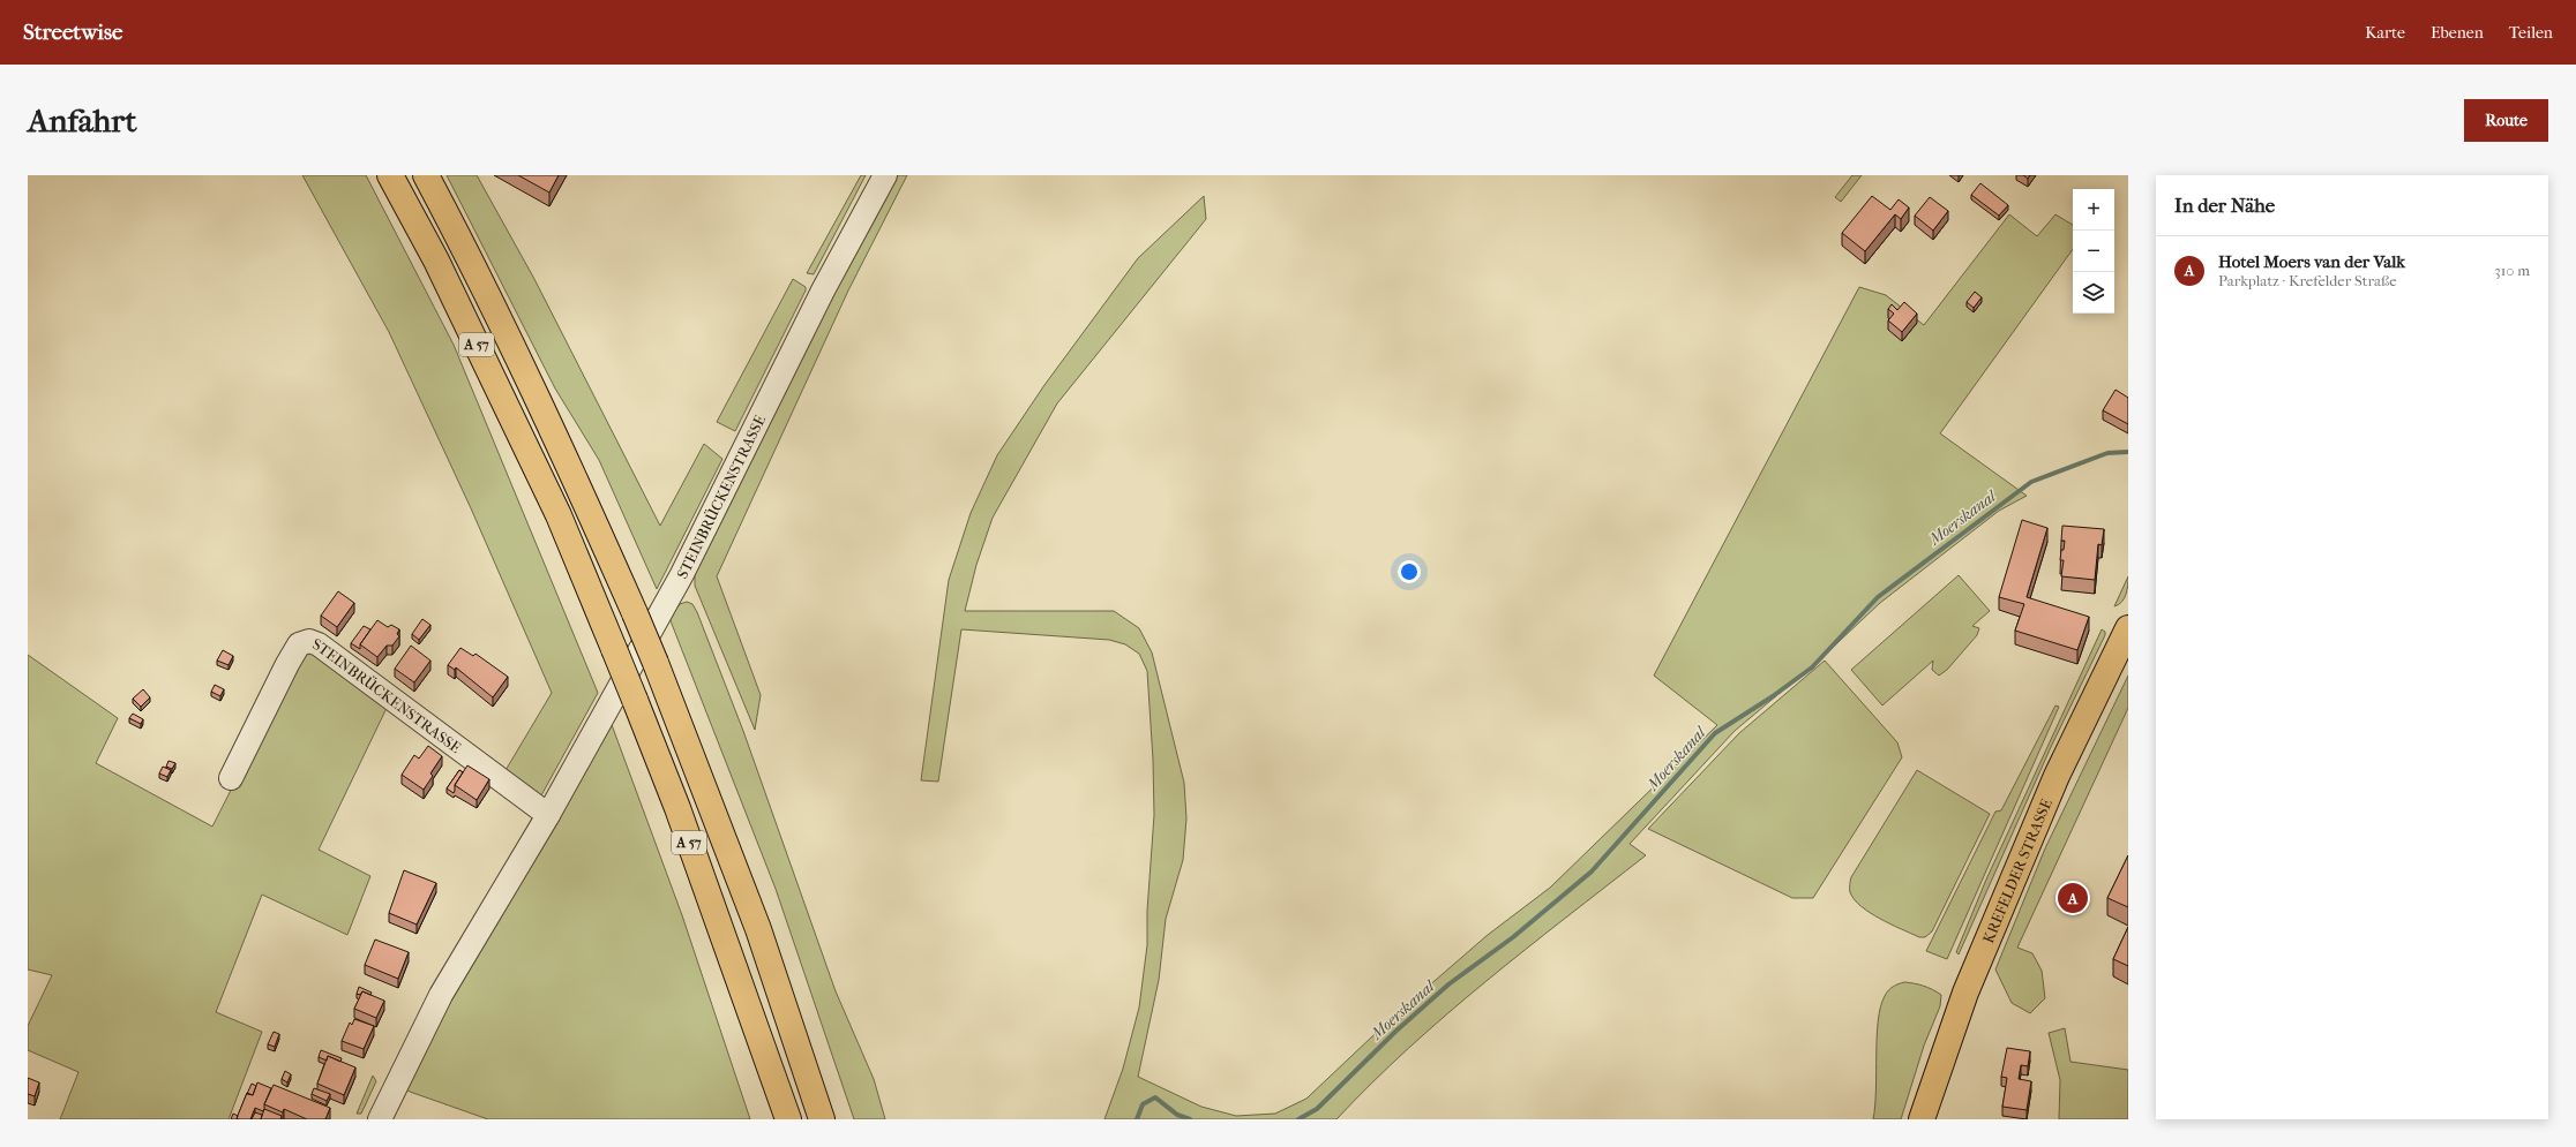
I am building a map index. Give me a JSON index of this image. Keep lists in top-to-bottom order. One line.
{"streets":{"main road":["A 57","KREFELDER STRASSE"],"street":["STEINBRÜCKENSTRASSE"]},"water":["Moerskanal"],"page":{"header":"Streetwise","nav":["Karte","Ebenen","Teilen"],"buttons":"Route","title":"Anfahrt","heading":"In der Nähe","map_buttons":["+","−"],"list":[{"mark":"A","name":"Hotel Moers van der Valk","note":"Parkplatz · Krefelder Straße","value":"310 m"}],"pins":"A"}}
